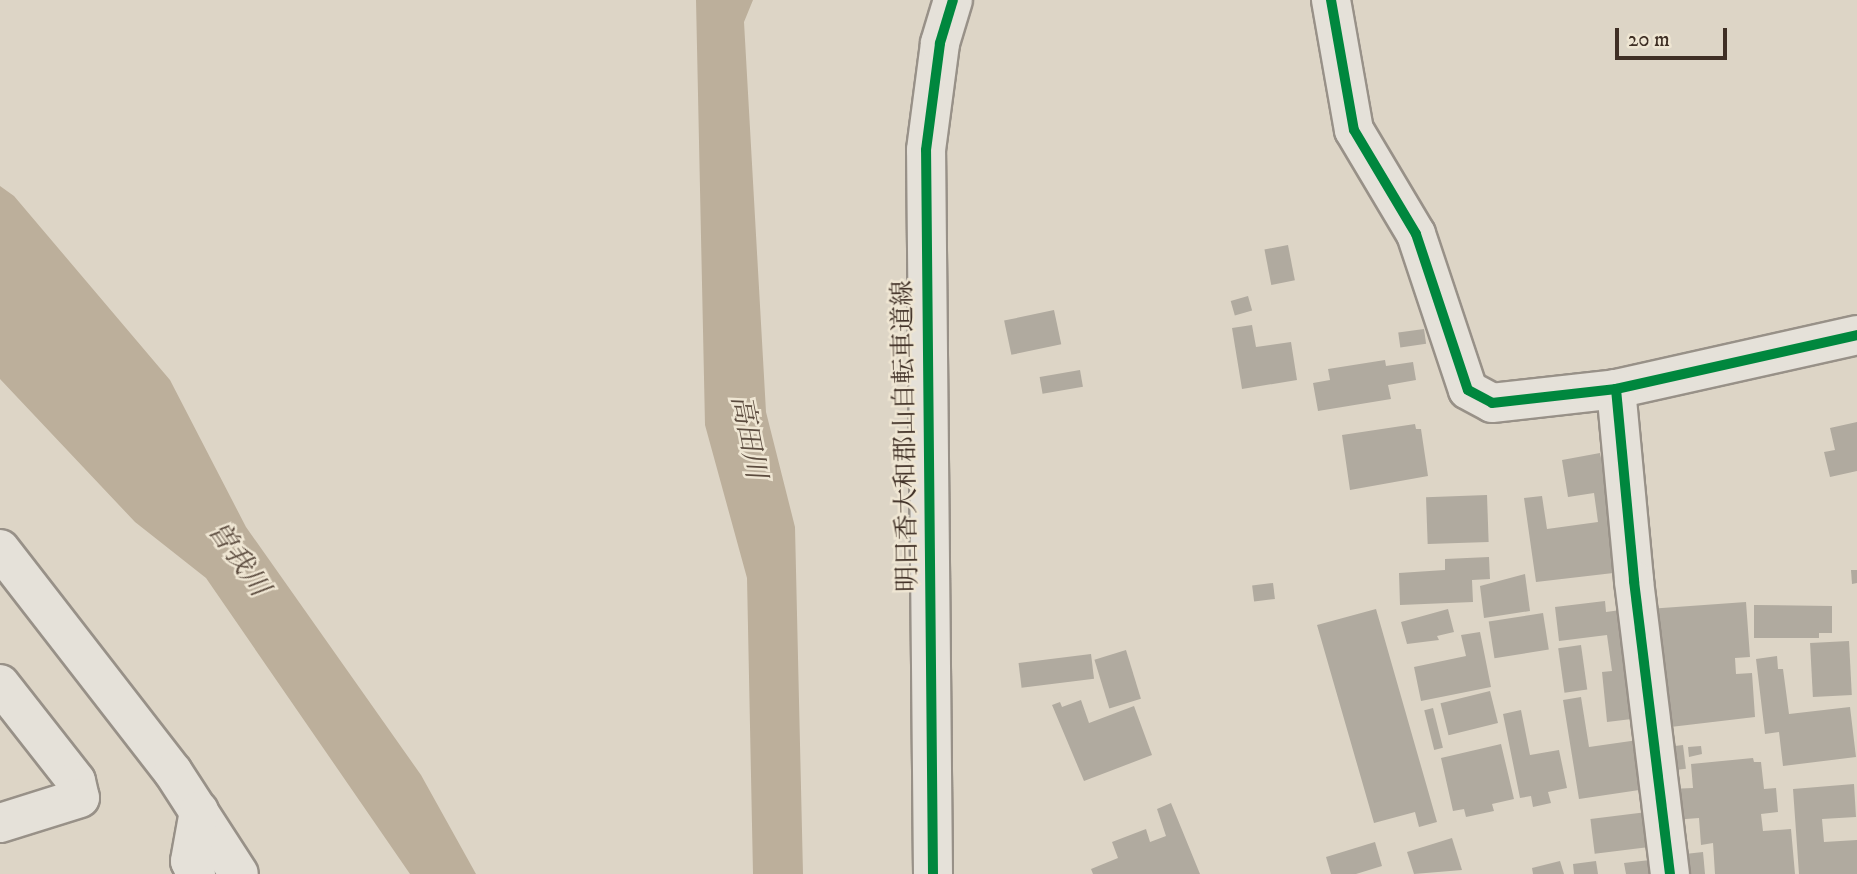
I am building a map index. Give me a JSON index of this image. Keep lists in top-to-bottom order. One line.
{"streets":{"street":["明日香大和郡山自転車道線"]},"water":["高田川","曽我川"],"scale_bar":"20 m"}
